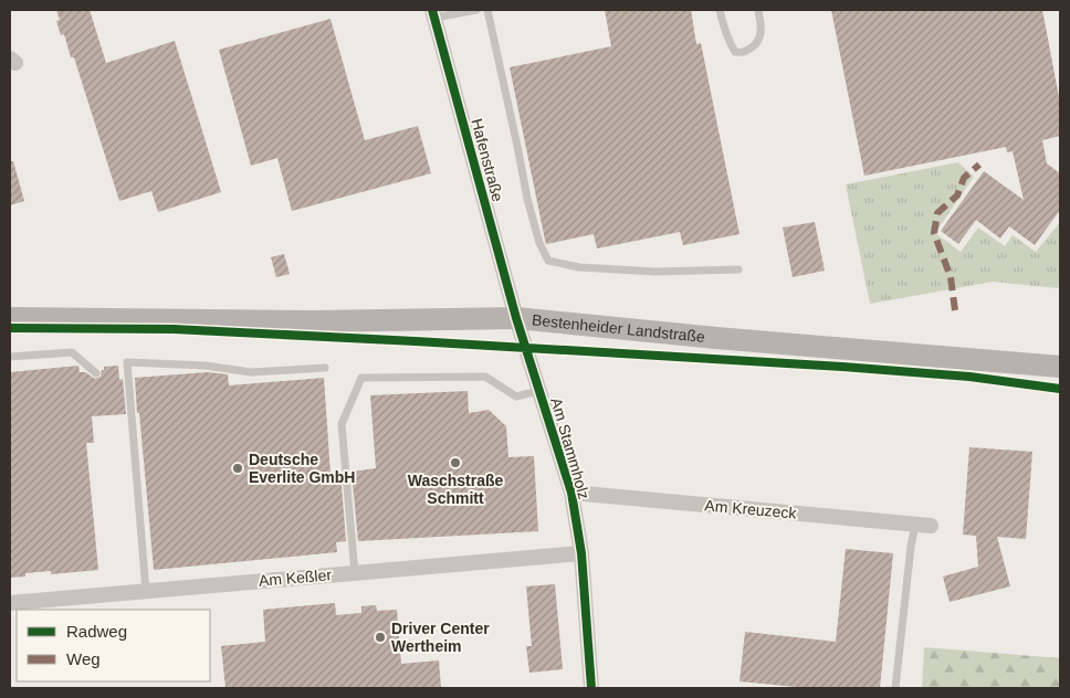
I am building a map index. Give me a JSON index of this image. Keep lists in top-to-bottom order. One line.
{"streets":{"main road":["Bestenheider Landstraße"],"street":["Hafenstraße","Am Stammholz","Am Kreuzeck","Am Keßler"]},"crossings":[["Hafenstraße","Bestenheider Landstraße"],["Hafenstraße","Am Stammholz"],["Bestenheider Landstraße","Am Stammholz"],["Am Stammholz","Am Kreuzeck"],["Am Stammholz","Am Keßler"]],"places":["Waschstraße Schmitt","Deutsche Everlite GmbH","Driver Center Wertheim"],"legend":["Radweg","Weg"]}
